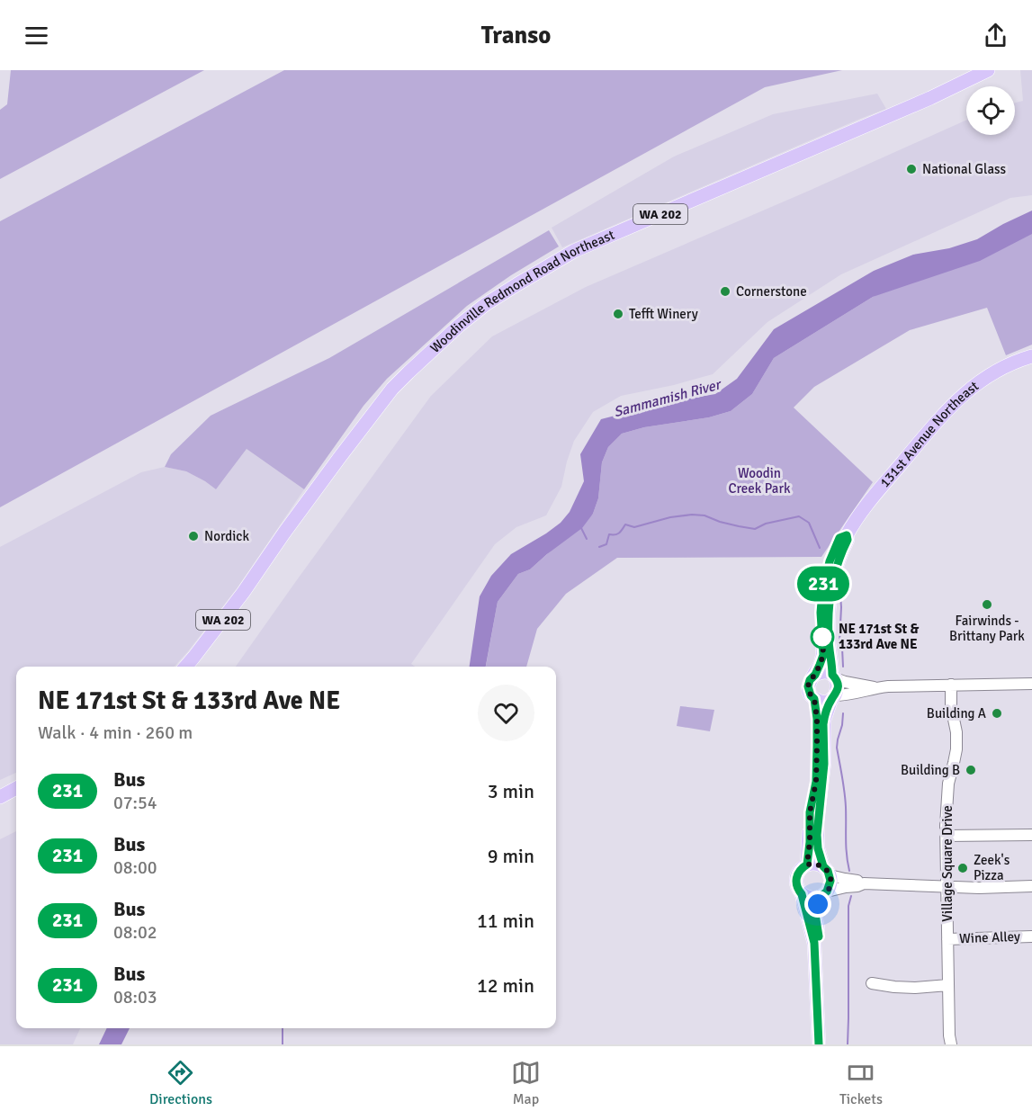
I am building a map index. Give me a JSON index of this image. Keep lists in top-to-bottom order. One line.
{"streets":{"main road":["WA 202","Woodinville Redmond Road Northeast","131st Avenue Northeast"],"street":["Village Square Drive","Wine Alley"]},"crossings":[["Village Square Drive","Wine Alley"]],"water":["Sammamish River"],"parks":["Woodin Creek Park"],"places":["National Glass","Cornerstone","Tefft Winery","Nordick","Fairwinds - Brittany Park","NE 171st St & 133rd Ave NE","Building A","Building B","Zeek's Pizza"],"lines":["bus line 231"],"page":{"header":"Transo","on_map":"231","heading":["NE 171st St & 133rd Ave NE","Walk · 4 min · 260 m"],"list":[{"mark":"231","name":"Bus","note":"07:54","value":"3 min"},{"mark":"231","name":"Bus","note":"08:00","value":"9 min"},{"mark":"231","name":"Bus","note":"08:02","value":"11 min"},{"mark":"231","name":"Bus","note":"08:03","value":"12 min"}],"tabs":["Directions","Map","Tickets"]}}
